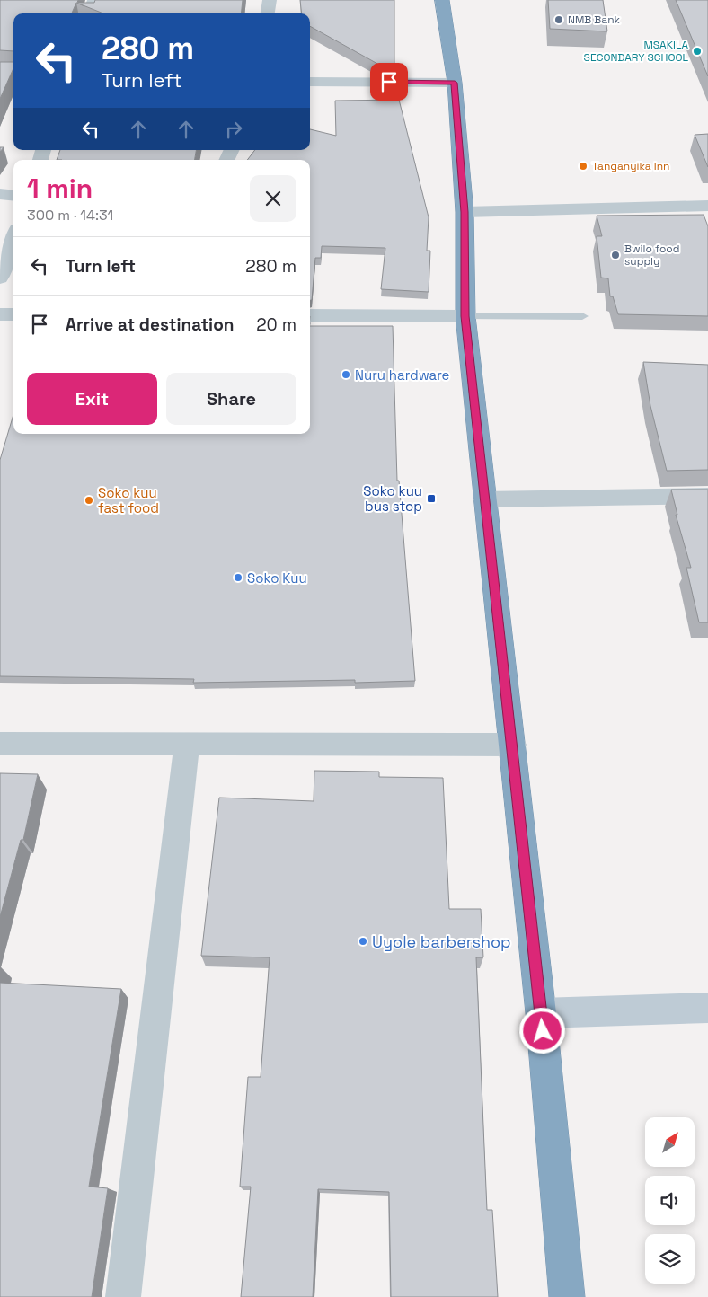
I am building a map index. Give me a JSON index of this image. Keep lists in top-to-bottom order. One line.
{"places":{"other":["NMB Bank","MSAKILA SECONDARY SCHOOL","Tanganyika Inn","Bwilo food supply","Nuru hardware","Soko kuu fast food","Soko Kuu","Uyole barbershop"],"transit":["Soko kuu bus stop"]},"north":"top right","page":{"turn":["280 m","Turn left"],"heading":["1 min","300 m · 14:31"],"list":[{"name":"Turn left","value":"280 m"},{"name":"Arrive at destination","value":"20 m"}],"buttons":["Exit","Share"]}}
